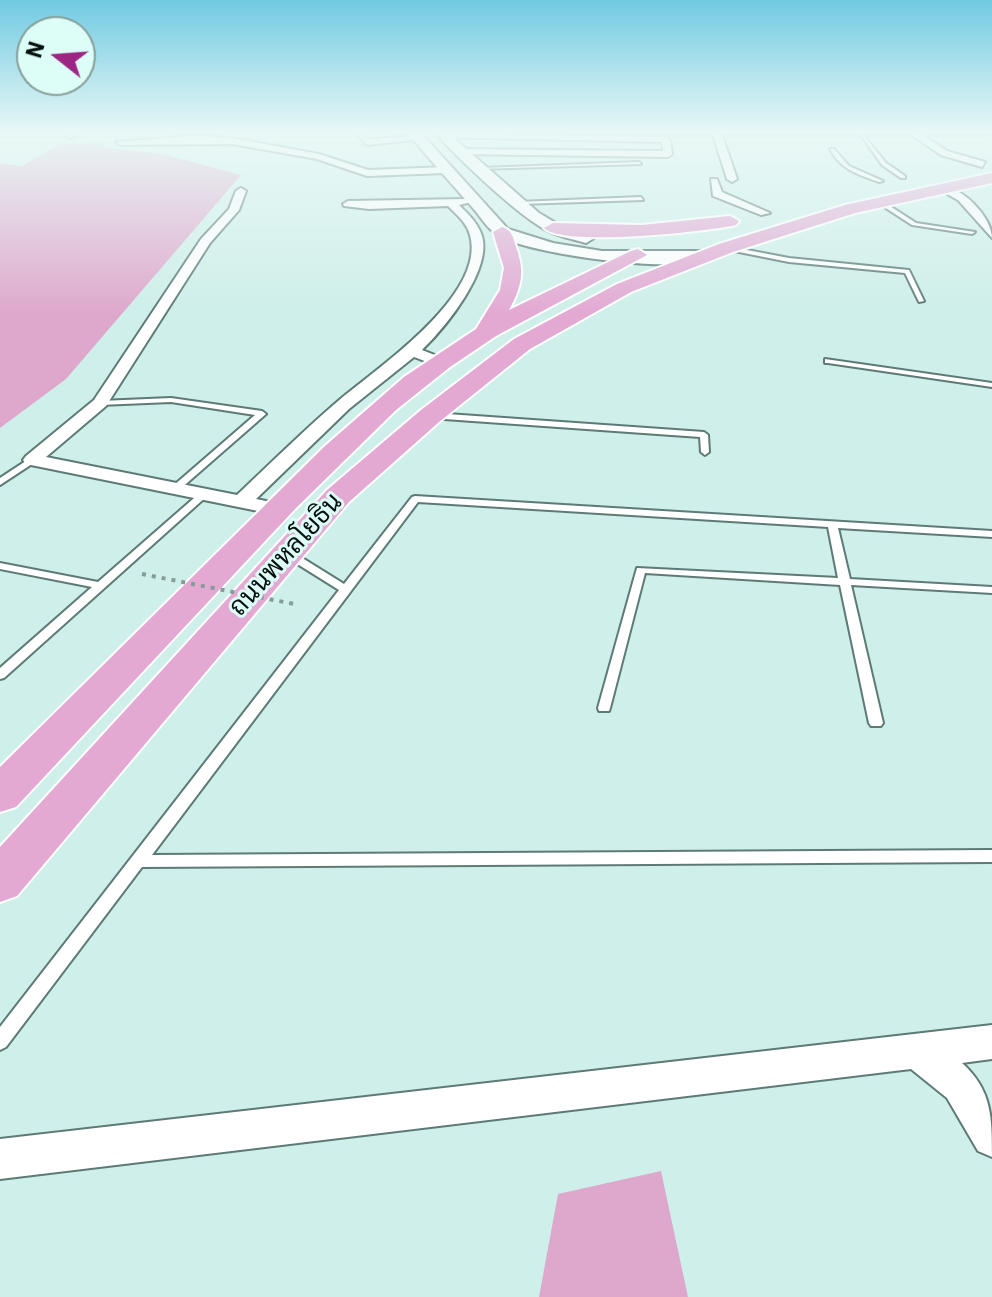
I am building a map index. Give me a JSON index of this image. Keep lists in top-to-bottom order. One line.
{"streets":{"main road":["ถนนพหลโยธิน"]},"north":"left"}
